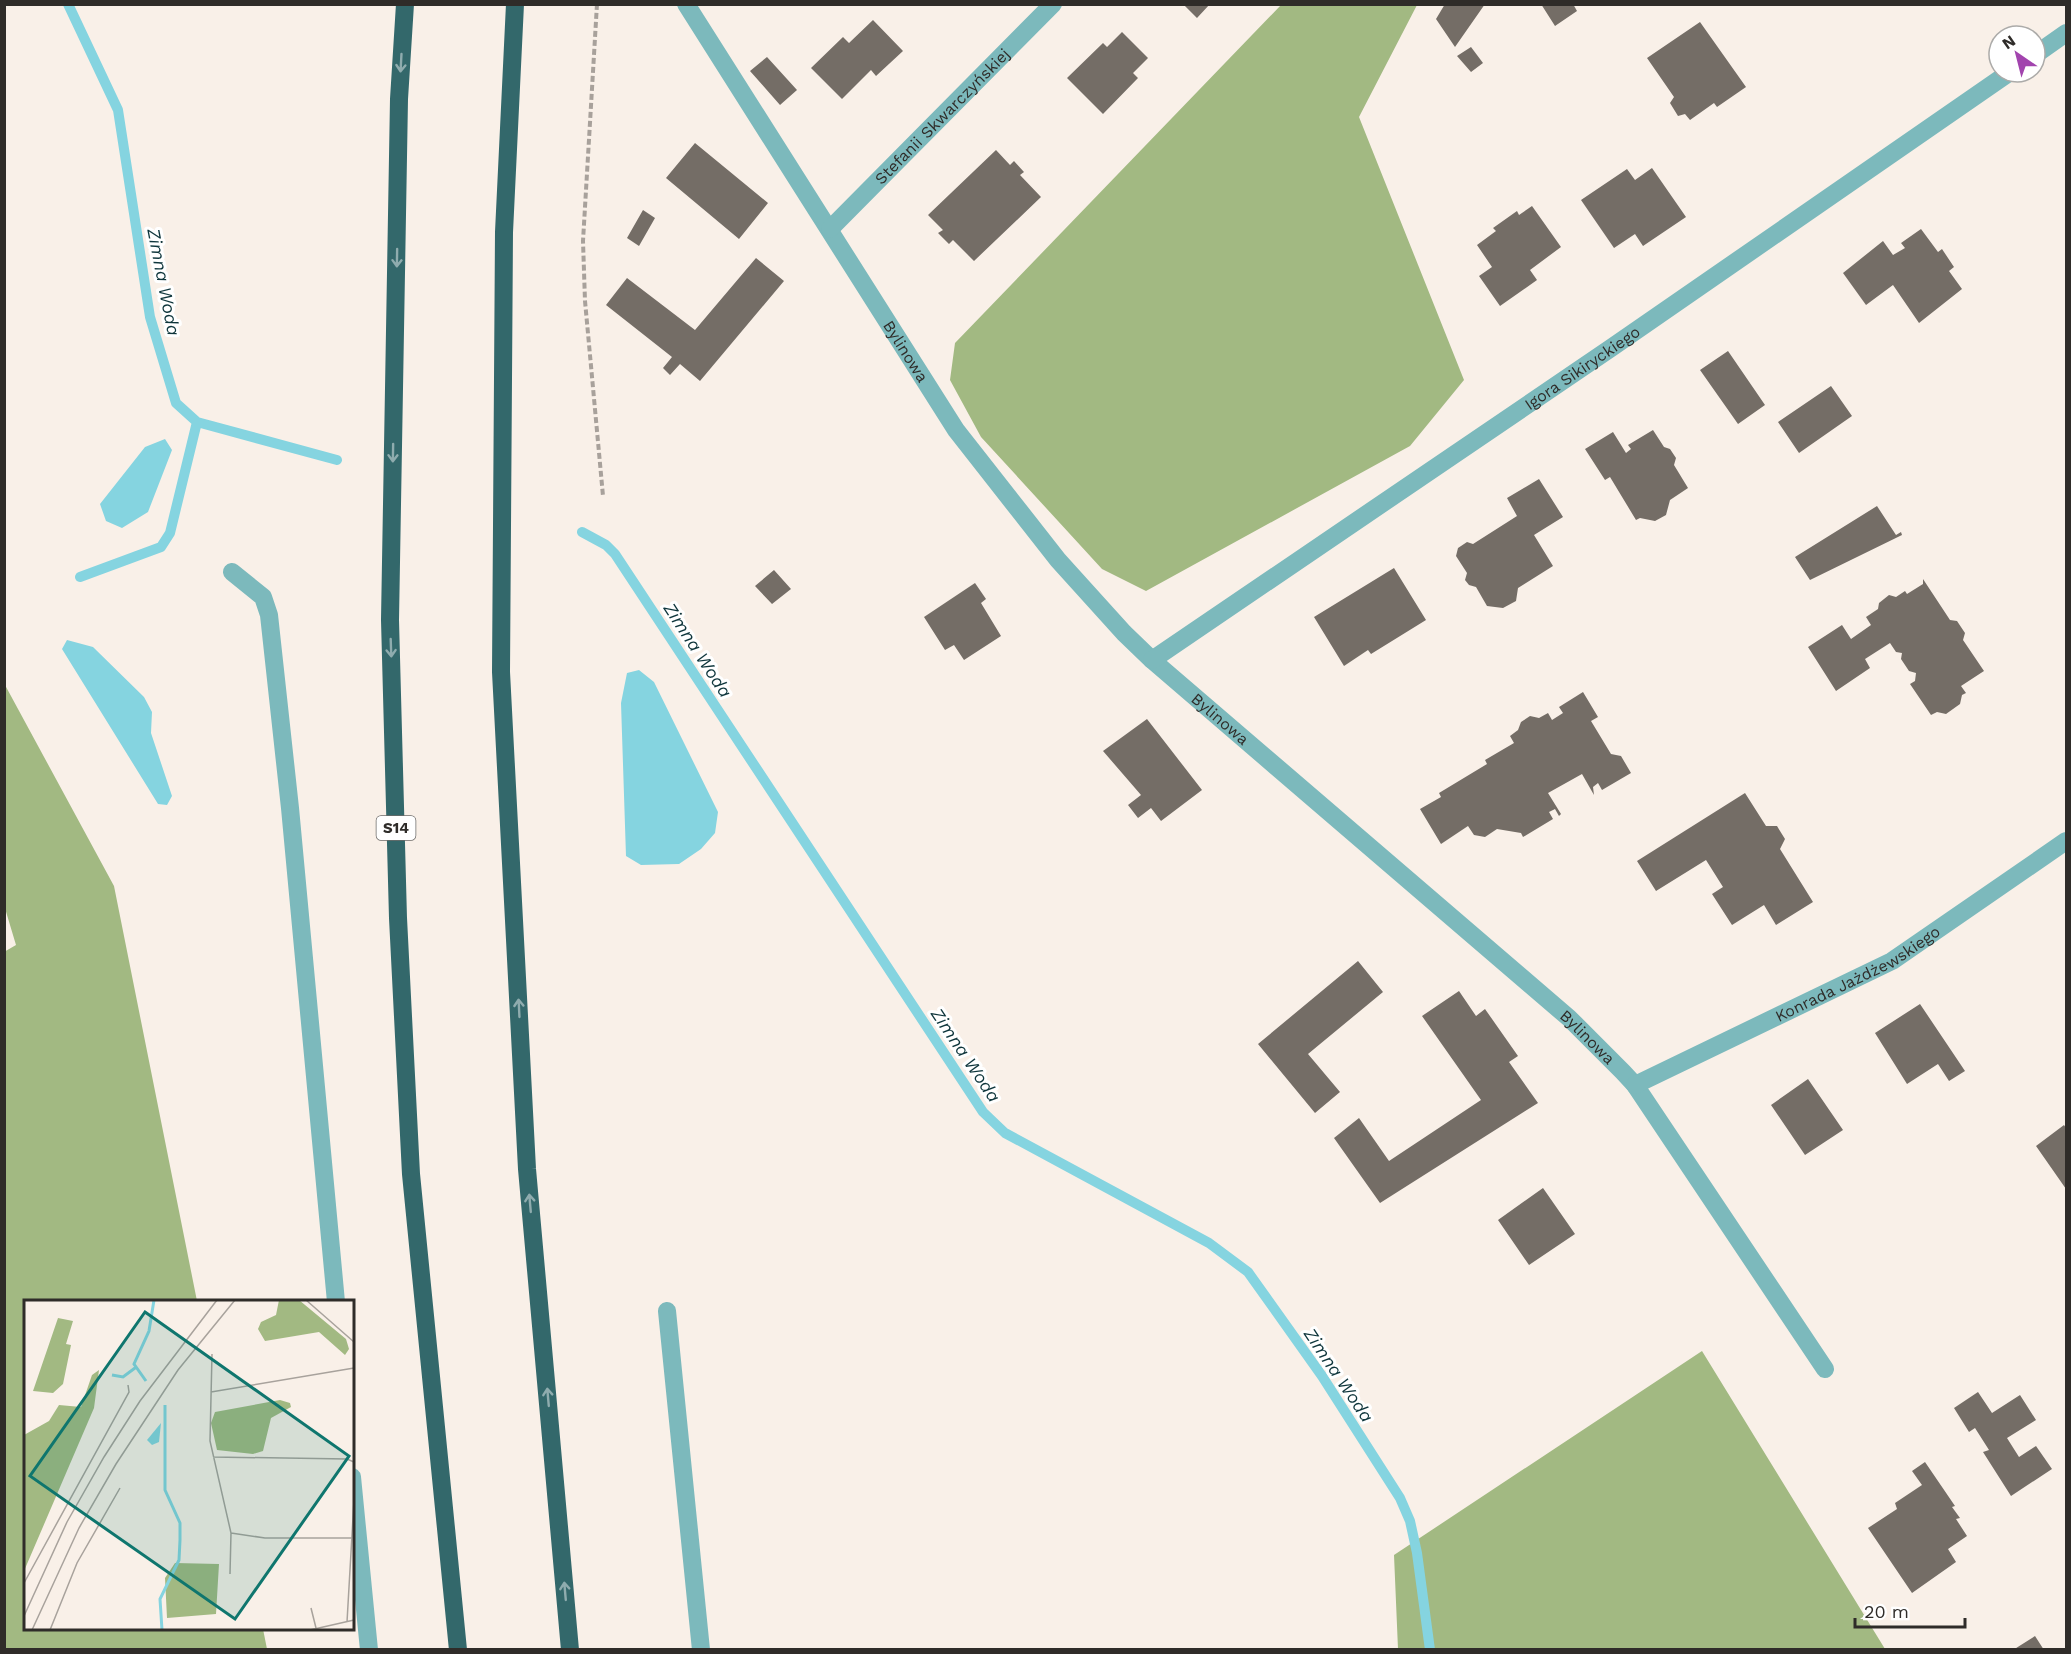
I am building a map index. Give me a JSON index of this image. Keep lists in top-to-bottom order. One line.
{"streets":{"highway":["S14"],"street":["Stefanii Skwarczyńskiej","Bylinowa","Igora Sikiryckiego","Konrada Jażdżewskiego"]},"crossings":[["Stefanii Skwarczyńskiej","Bylinowa"],["Bylinowa","Igora Sikiryckiego"],["Bylinowa","Konrada Jażdżewskiego"]],"water":["Zimna Woda"],"scale_bar":"20 m","north":"top left"}
